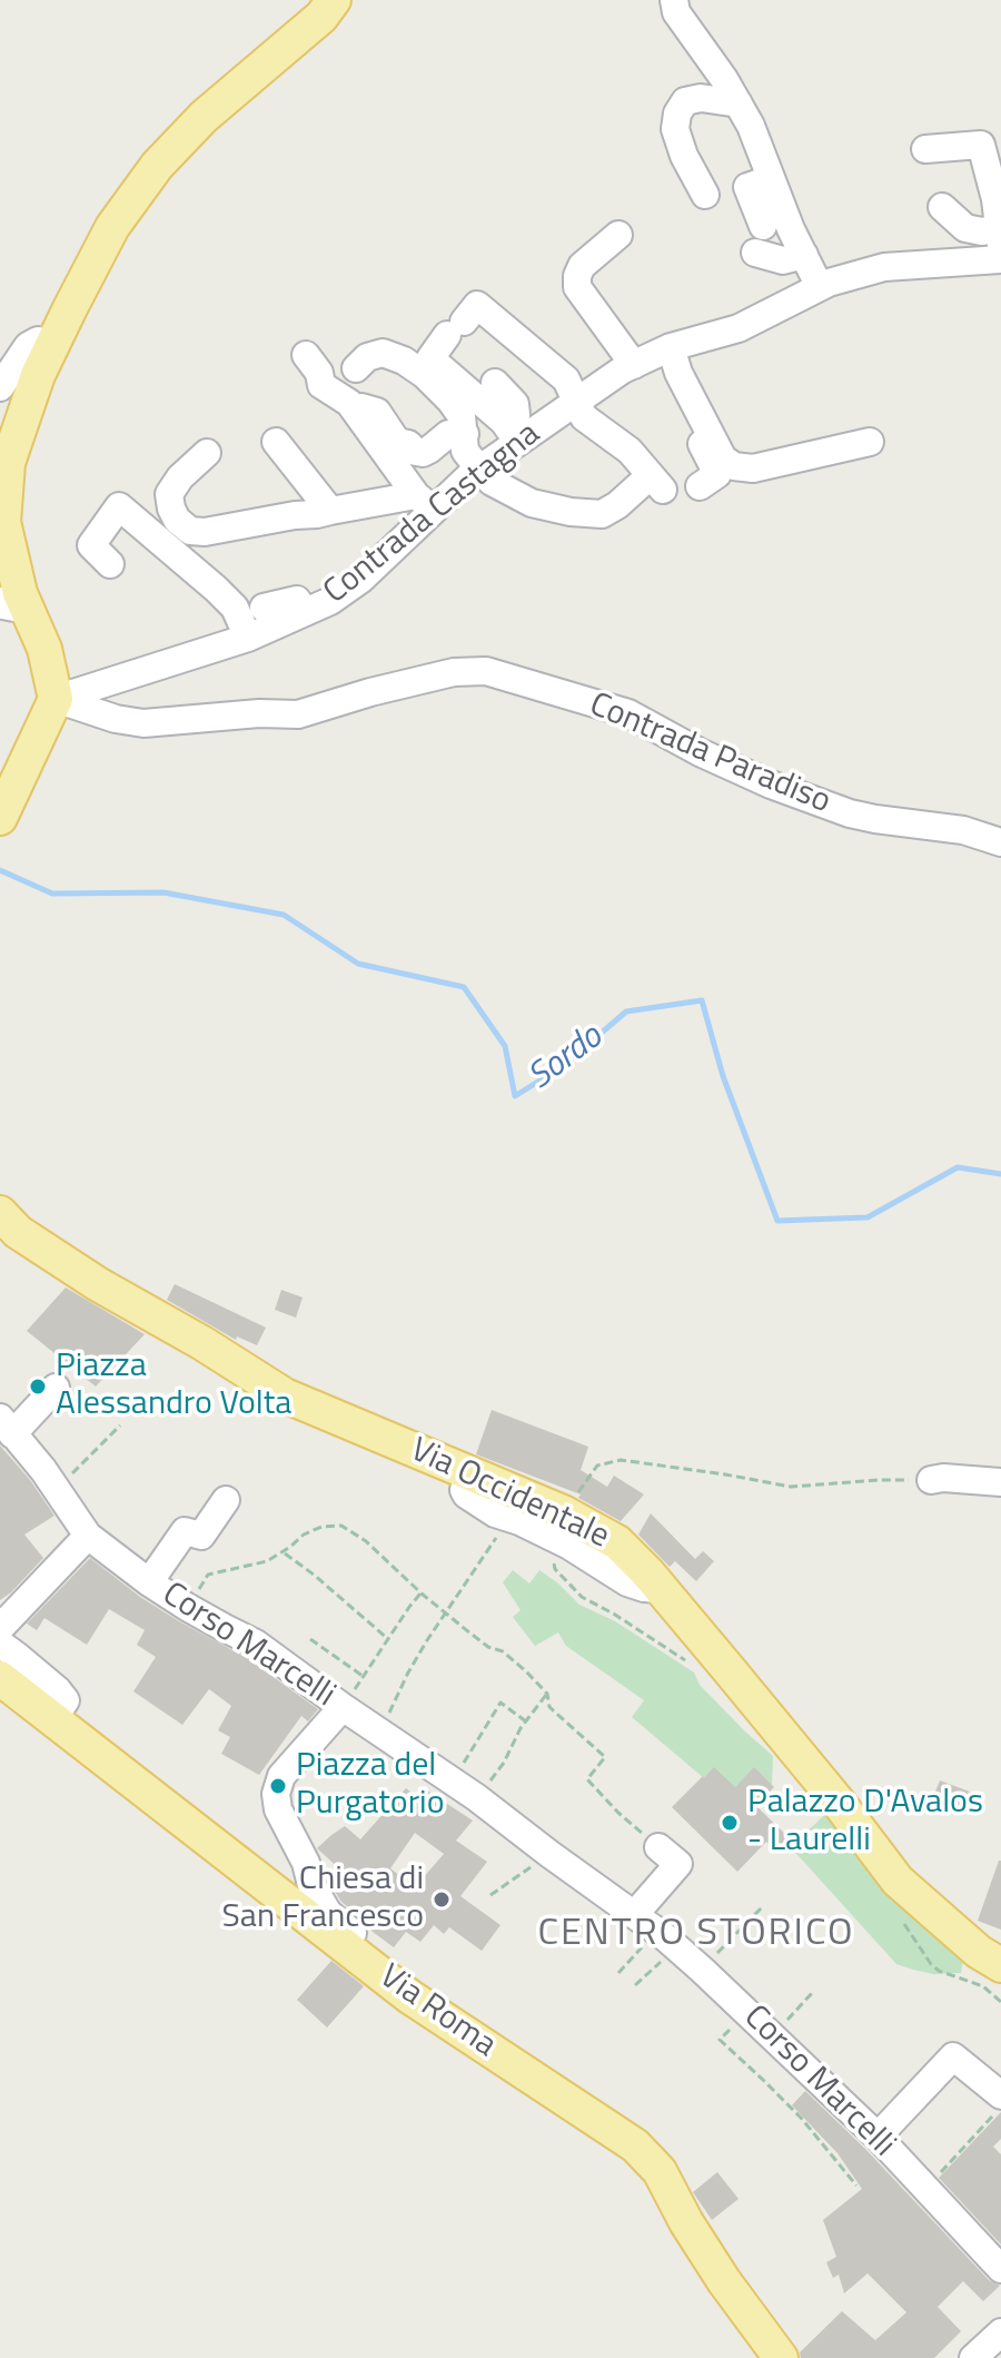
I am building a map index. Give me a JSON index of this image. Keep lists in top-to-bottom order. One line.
{"streets":{"main road":["Via Occidentale","Via Roma"],"street":["Contrada Castagna","Contrada Paradiso","Corso Marcelli"]},"crossings":[["Contrada Castagna","Contrada Paradiso"]],"districts":["CENTRO STORICO"],"water":["Sordo"],"places":["Piazza Alessandro Volta","Piazza del Purgatorio","Palazzo D'Avalos - Laurelli","Chiesa di San Francesco"]}
